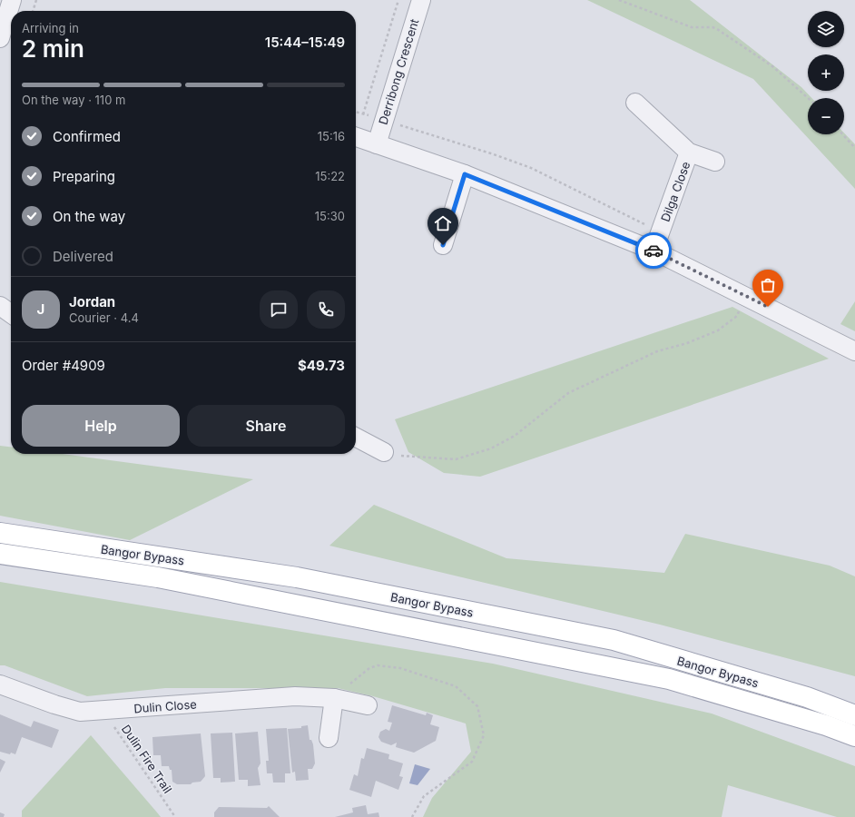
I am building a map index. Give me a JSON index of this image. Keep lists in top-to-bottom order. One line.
{"streets":{"main road":["Bangor Bypass"],"street":["Derribong Crescent","Dilga Close","Dulin Close"],"path":["Dulin Fire Trail"]},"crossings":[["Dulin Close","Dulin Fire Trail"]],"page":{"map_buttons":["+","−"],"heading":["2 min","Arriving in","15:44–15:49"],"panel":["Jordan","Courier · 4.4","Order #4909","$49.73"],"bar":"On the way · 110 m","list":[["Confirmed","15:16"],["Preparing","15:22"],["On the way","15:30"],"Delivered"],"round":"J","buttons":["Help","Share"]}}
